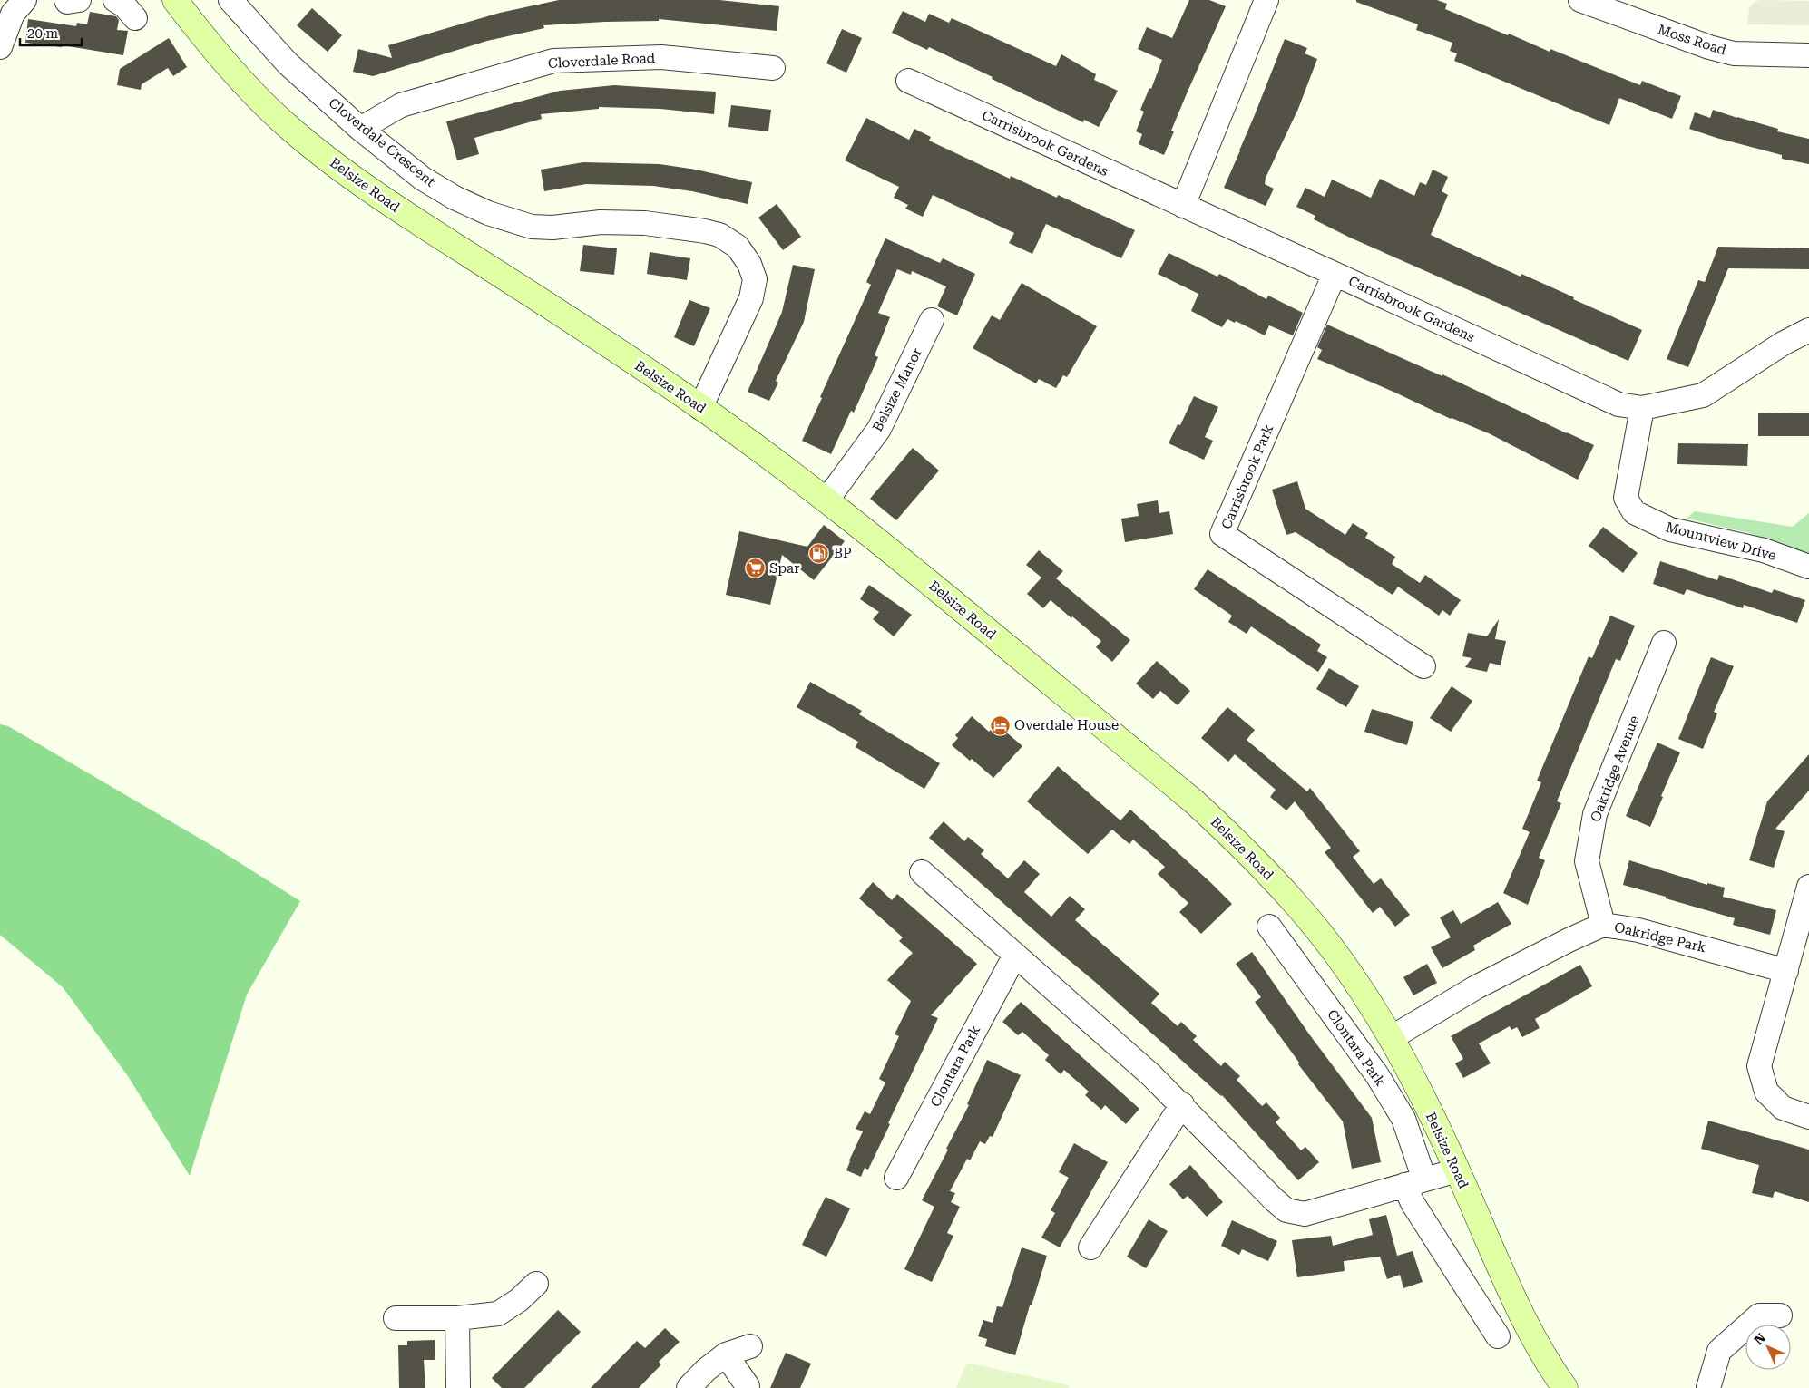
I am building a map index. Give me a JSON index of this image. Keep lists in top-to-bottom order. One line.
{"streets":{"street":["Moss Road","Cloverdale Road","Cloverdale Crescent","Carrisbrook Gardens","Belsize Road","Belsize Manor","Carrisbrook Park","Mountview Drive","Oakridge Avenue","Oakridge Park","Clontara Park"]},"crossings":[["Cloverdale Road","Cloverdale Crescent"],["Cloverdale Crescent","Belsize Road"],["Carrisbrook Gardens","Carrisbrook Park"],["Carrisbrook Gardens","Mountview Drive"],["Belsize Road","Belsize Manor"],["Belsize Road","Oakridge Park"],["Oakridge Avenue","Oakridge Park"]],"places":{"fuel station":["BP"],"supermarket":["Spar"],"hotel":["Overdale House"]},"scale_bar":"20 m","north":"top left"}
